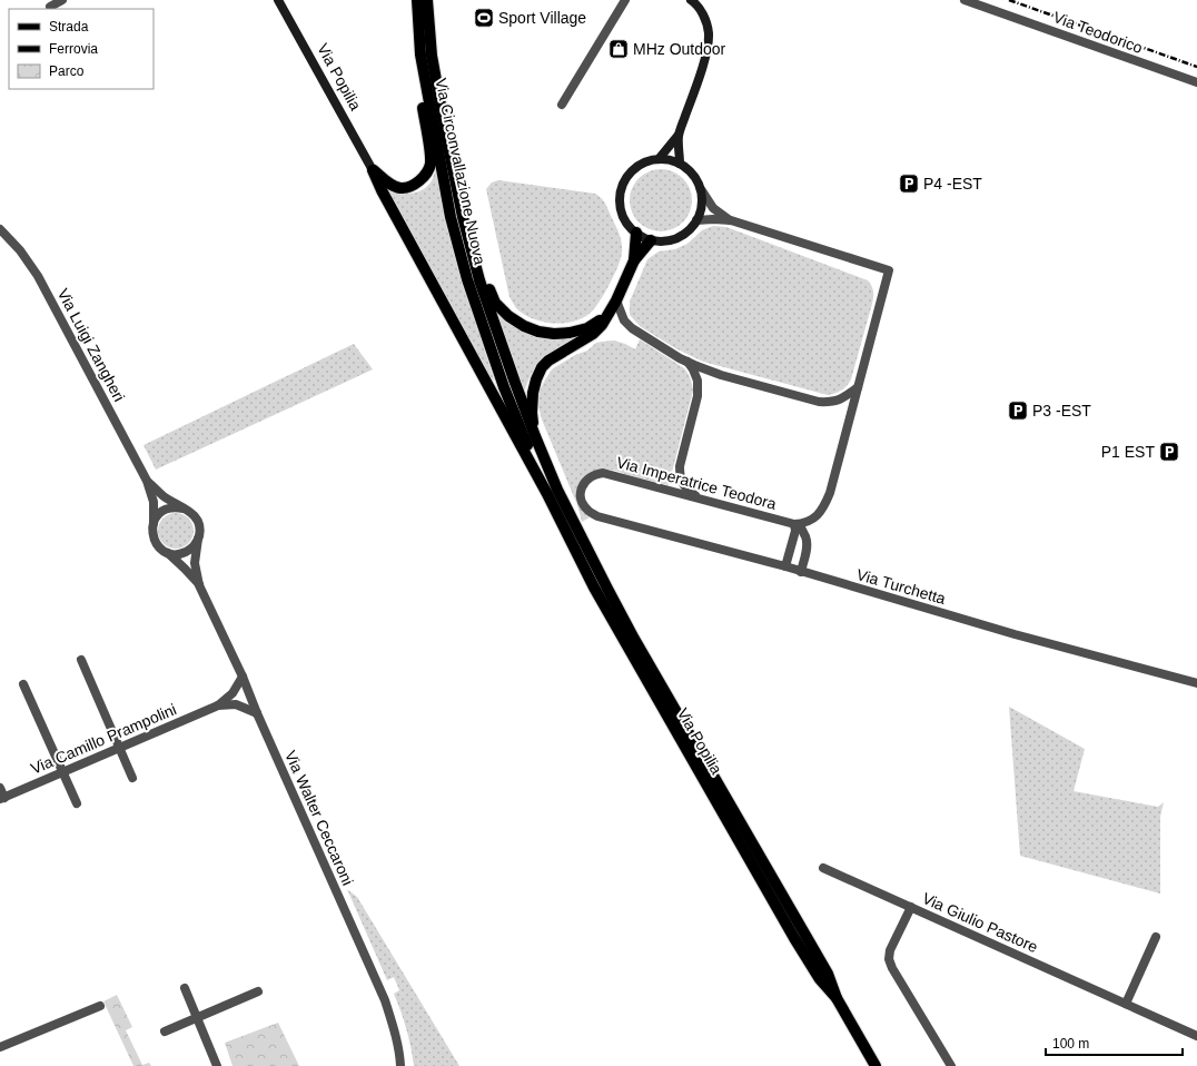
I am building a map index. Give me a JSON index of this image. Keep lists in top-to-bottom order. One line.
{"streets":{"main road":["Via Popilia","Via Circonvallazione Nuova"],"street":["Via Teodorico","Via Luigi Zangheri","Via Imperatrice Teodora","Via Turchetta","Via Camillo Prampolini","Via Walter Ceccaroni","Via Giulio Pastore"]},"crossings":[["Via Popilia","Via Circonvallazione Nuova"],["Via Luigi Zangheri","Via Walter Ceccaroni"],["Via Imperatrice Teodora","Via Turchetta"],["Via Camillo Prampolini","Via Walter Ceccaroni"]],"places":{"sports":["Sport Village"],"shop":["MHz Outdoor"],"parking":["P4 -EST","P3 -EST","P1 EST"]},"legend":["Strada","Ferrovia","Parco"],"scale_bar":"100 m"}
